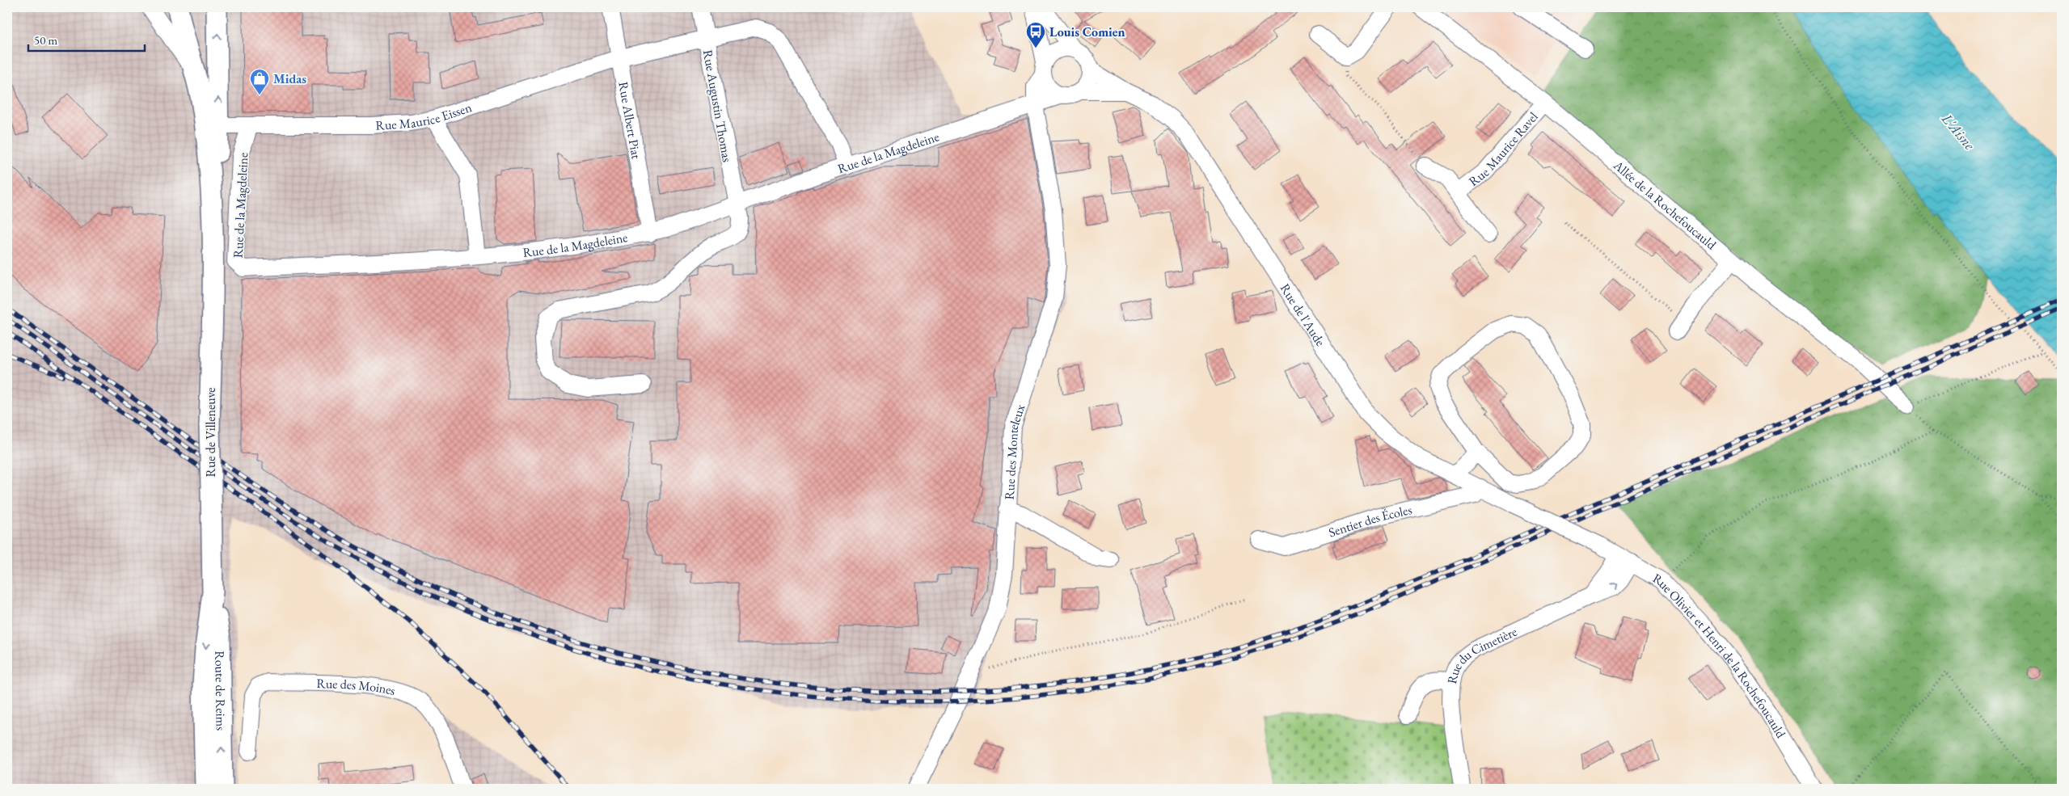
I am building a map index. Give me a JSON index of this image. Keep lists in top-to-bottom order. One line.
{"streets":{"main road":["Rue de Villeneuve","Route de Reims"],"street":["Rue Augustin Thomas","Rue Maurice Eissen","Rue Albert Piat","Rue Maurice Ravel","Rue de la Magdeleine","Allée de la Rochefoucauld","Rue de l'Aude","Rue des Monteleux","Sentier des Écoles","Rue Olivier et Henri de la Rochefoucauld","Rue du Cimetière","Rue des Moines"]},"crossings":[["Rue Augustin Thomas","Rue Maurice Eissen"],["Rue Augustin Thomas","Rue de la Magdeleine"],["Rue Maurice Eissen","Rue Albert Piat"],["Rue Maurice Eissen","Rue de la Magdeleine"],["Rue Albert Piat","Rue de la Magdeleine"],["Rue Maurice Ravel","Allée de la Rochefoucauld"],["Rue de la Magdeleine","Rue de l'Aude"],["Rue de la Magdeleine","Rue des Monteleux"],["Rue de l'Aude","Rue des Monteleux"],["Rue de l'Aude","Sentier des Écoles"],["Rue de l'Aude","Rue Olivier et Henri de la Rochefoucauld"],["Rue de Villeneuve","Route de Reims"],["Rue Olivier et Henri de la Rochefoucauld","Rue du Cimetière"]],"one_way":["Route de Reims"],"water":["L'Aisne"],"places":{"bus stop":["Louis Comien"],"shop":["Midas"]},"scale_bar":"50 m"}
